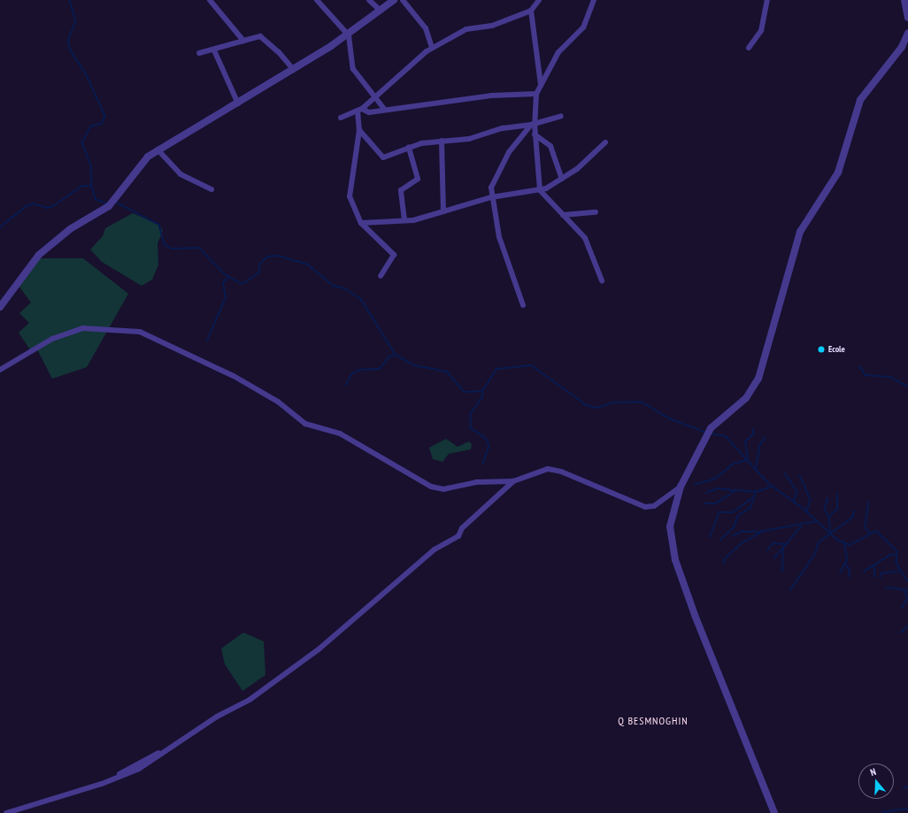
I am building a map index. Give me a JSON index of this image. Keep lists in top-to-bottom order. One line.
{"districts":["Q BESMNOGHIN"],"places":["Ecole"],"north":"top"}
